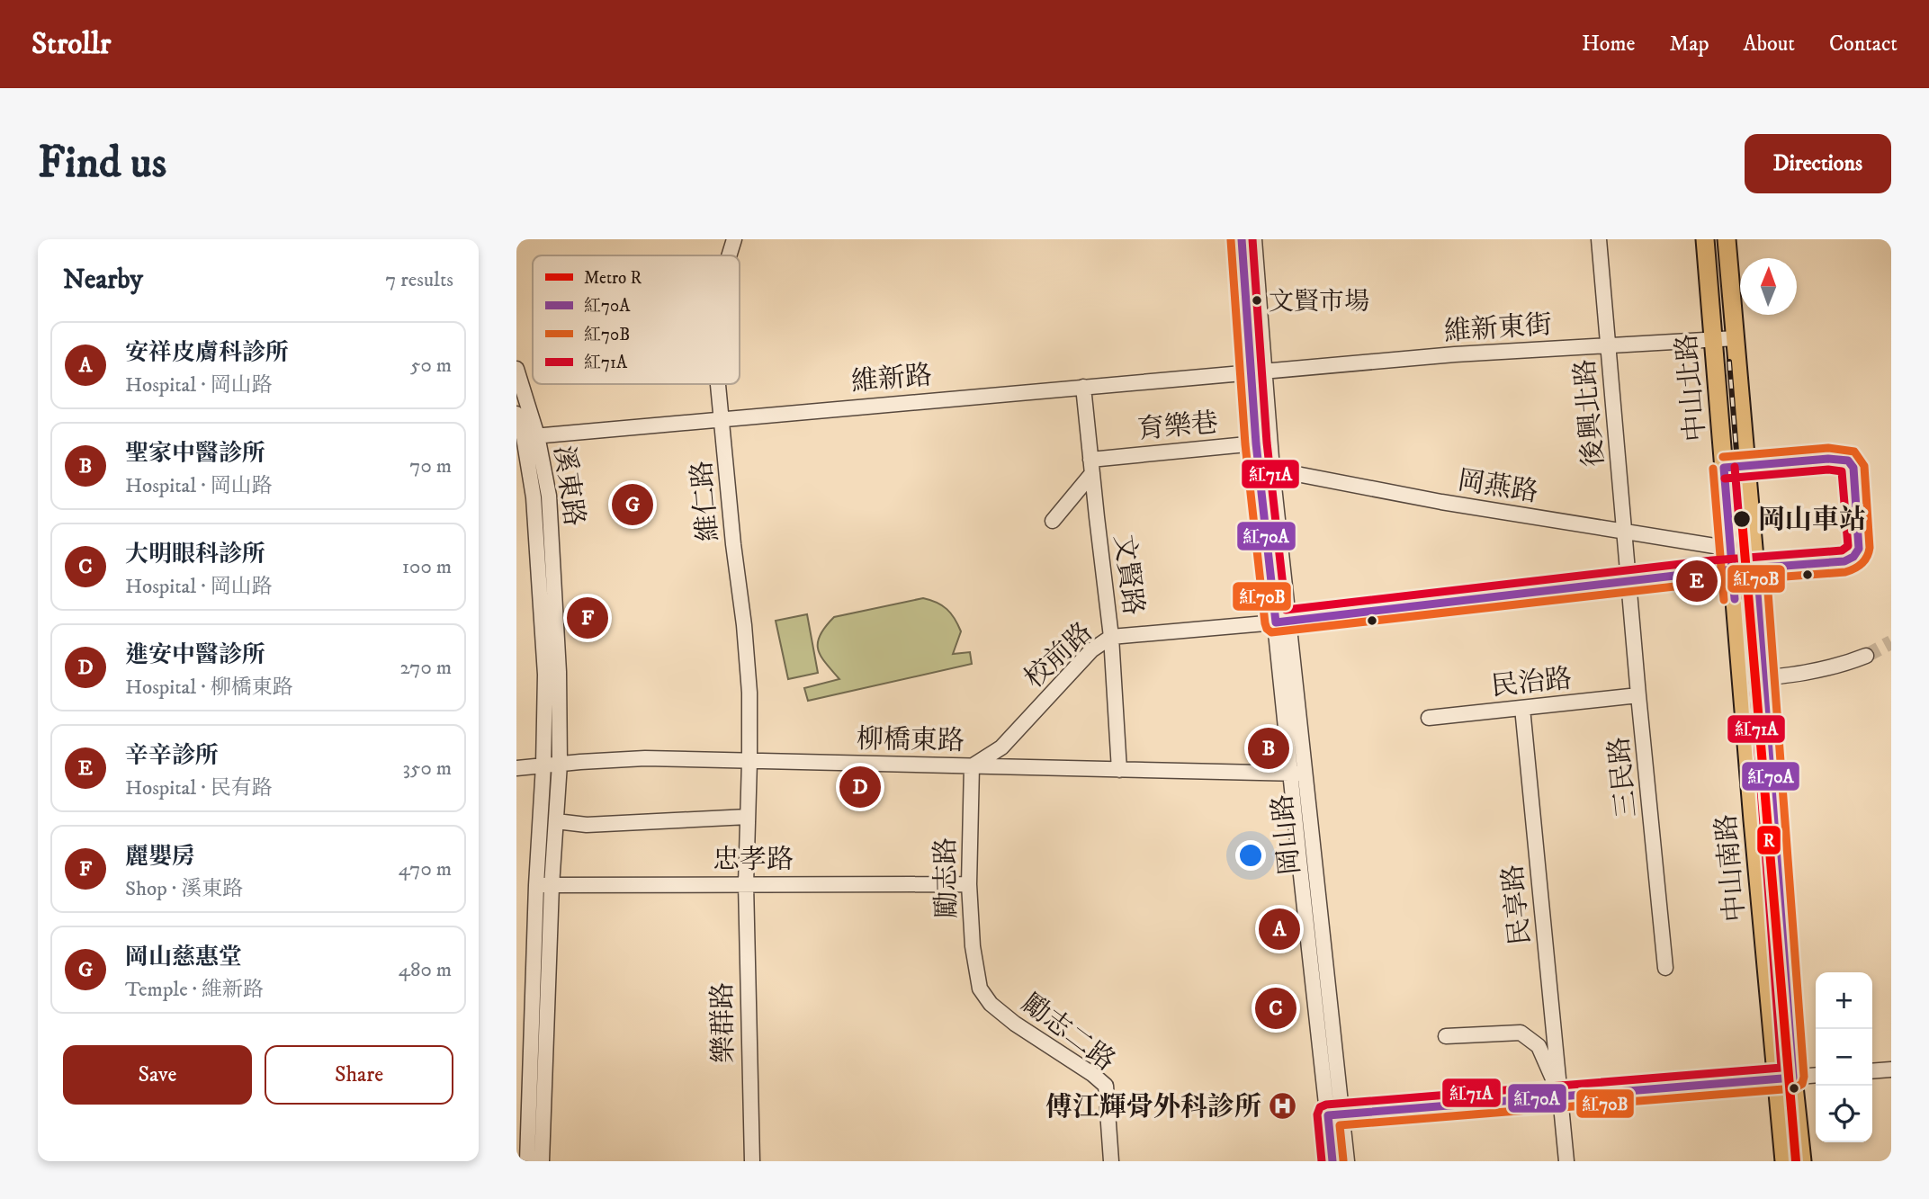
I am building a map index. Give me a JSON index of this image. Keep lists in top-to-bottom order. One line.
{"streets":{"main road":["中山北路","中山南路"],"street":["維新東街","維新路","後興北路","育樂巷","溪東路","岡燕路","維仁路","文賢路","校前路","民治路","柳橋東路","三民路","岡山路","忠孝路","勵志路","民享路","樂群路","勵志二路"]},"crossings":[["維新東街","維新路"],["維新東街","中山北路"],["維新東街","後興北路"],["維新東街","岡山路"],["維新路","溪東路"],["維新路","維仁路"],["維新路","文賢路"],["維新路","岡山路"],["中山北路","岡燕路"],["中山北路","校前路"],["中山北路","中山南路"],["後興北路","岡燕路"],["後興北路","校前路"],["後興北路","三民路"],["育樂巷","文賢路"],["育樂巷","岡山路"],["溪東路","柳橋東路"],["溪東路","忠孝路"],["岡燕路","岡山路"],["維仁路","柳橋東路"],["維仁路","樂群路"],["文賢路","校前路"],["文賢路","柳橋東路"],["校前路","柳橋東路"],["校前路","三民路"],["校前路","岡山路"],["校前路","中山南路"],["校前路","勵志路"],["民治路","三民路"],["民治路","民享路"],["柳橋東路","岡山路"],["柳橋東路","勵志路"],["忠孝路","勵志路"],["忠孝路","樂群路"],["勵志路","勵志二路"]],"places":{"other":["文賢市場","岡山車站"],"hospital":["傅江輝骨外科診所"]},"lines":["transit line 紅70A","transit line 紅71A","transit line 紅70B","metro line R"],"legend":["Metro R","紅70A","紅70B","紅71A"],"north":"top","page":{"header":"Strollr","nav":["Home","Map","About","Contact"],"buttons":["Directions",["Save","Share"]],"title":"Find us","heading":["Nearby","7 results"],"list":[{"mark":"A","name":"安祥皮膚科診所","note":"Hospital · 岡山路","value":"50 m"},{"mark":"B","name":"聖家中醫診所","note":"Hospital · 岡山路","value":"70 m"},{"mark":"C","name":"大明眼科診所","note":"Hospital · 岡山路","value":"100 m"},{"mark":"D","name":"進安中醫診所","note":"Hospital · 柳橋東路","value":"270 m"},{"mark":"E","name":"辛辛診所","note":"Hospital · 民有路","value":"350 m"},{"mark":"F","name":"麗嬰房","note":"Shop · 溪東路","value":"470 m"},{"mark":"G","name":"岡山慈惠堂","note":"Temple · 維新路","value":"480 m"}],"pins":["G","E","F","B","D","A","C"],"map_buttons":["+","−"]}}
